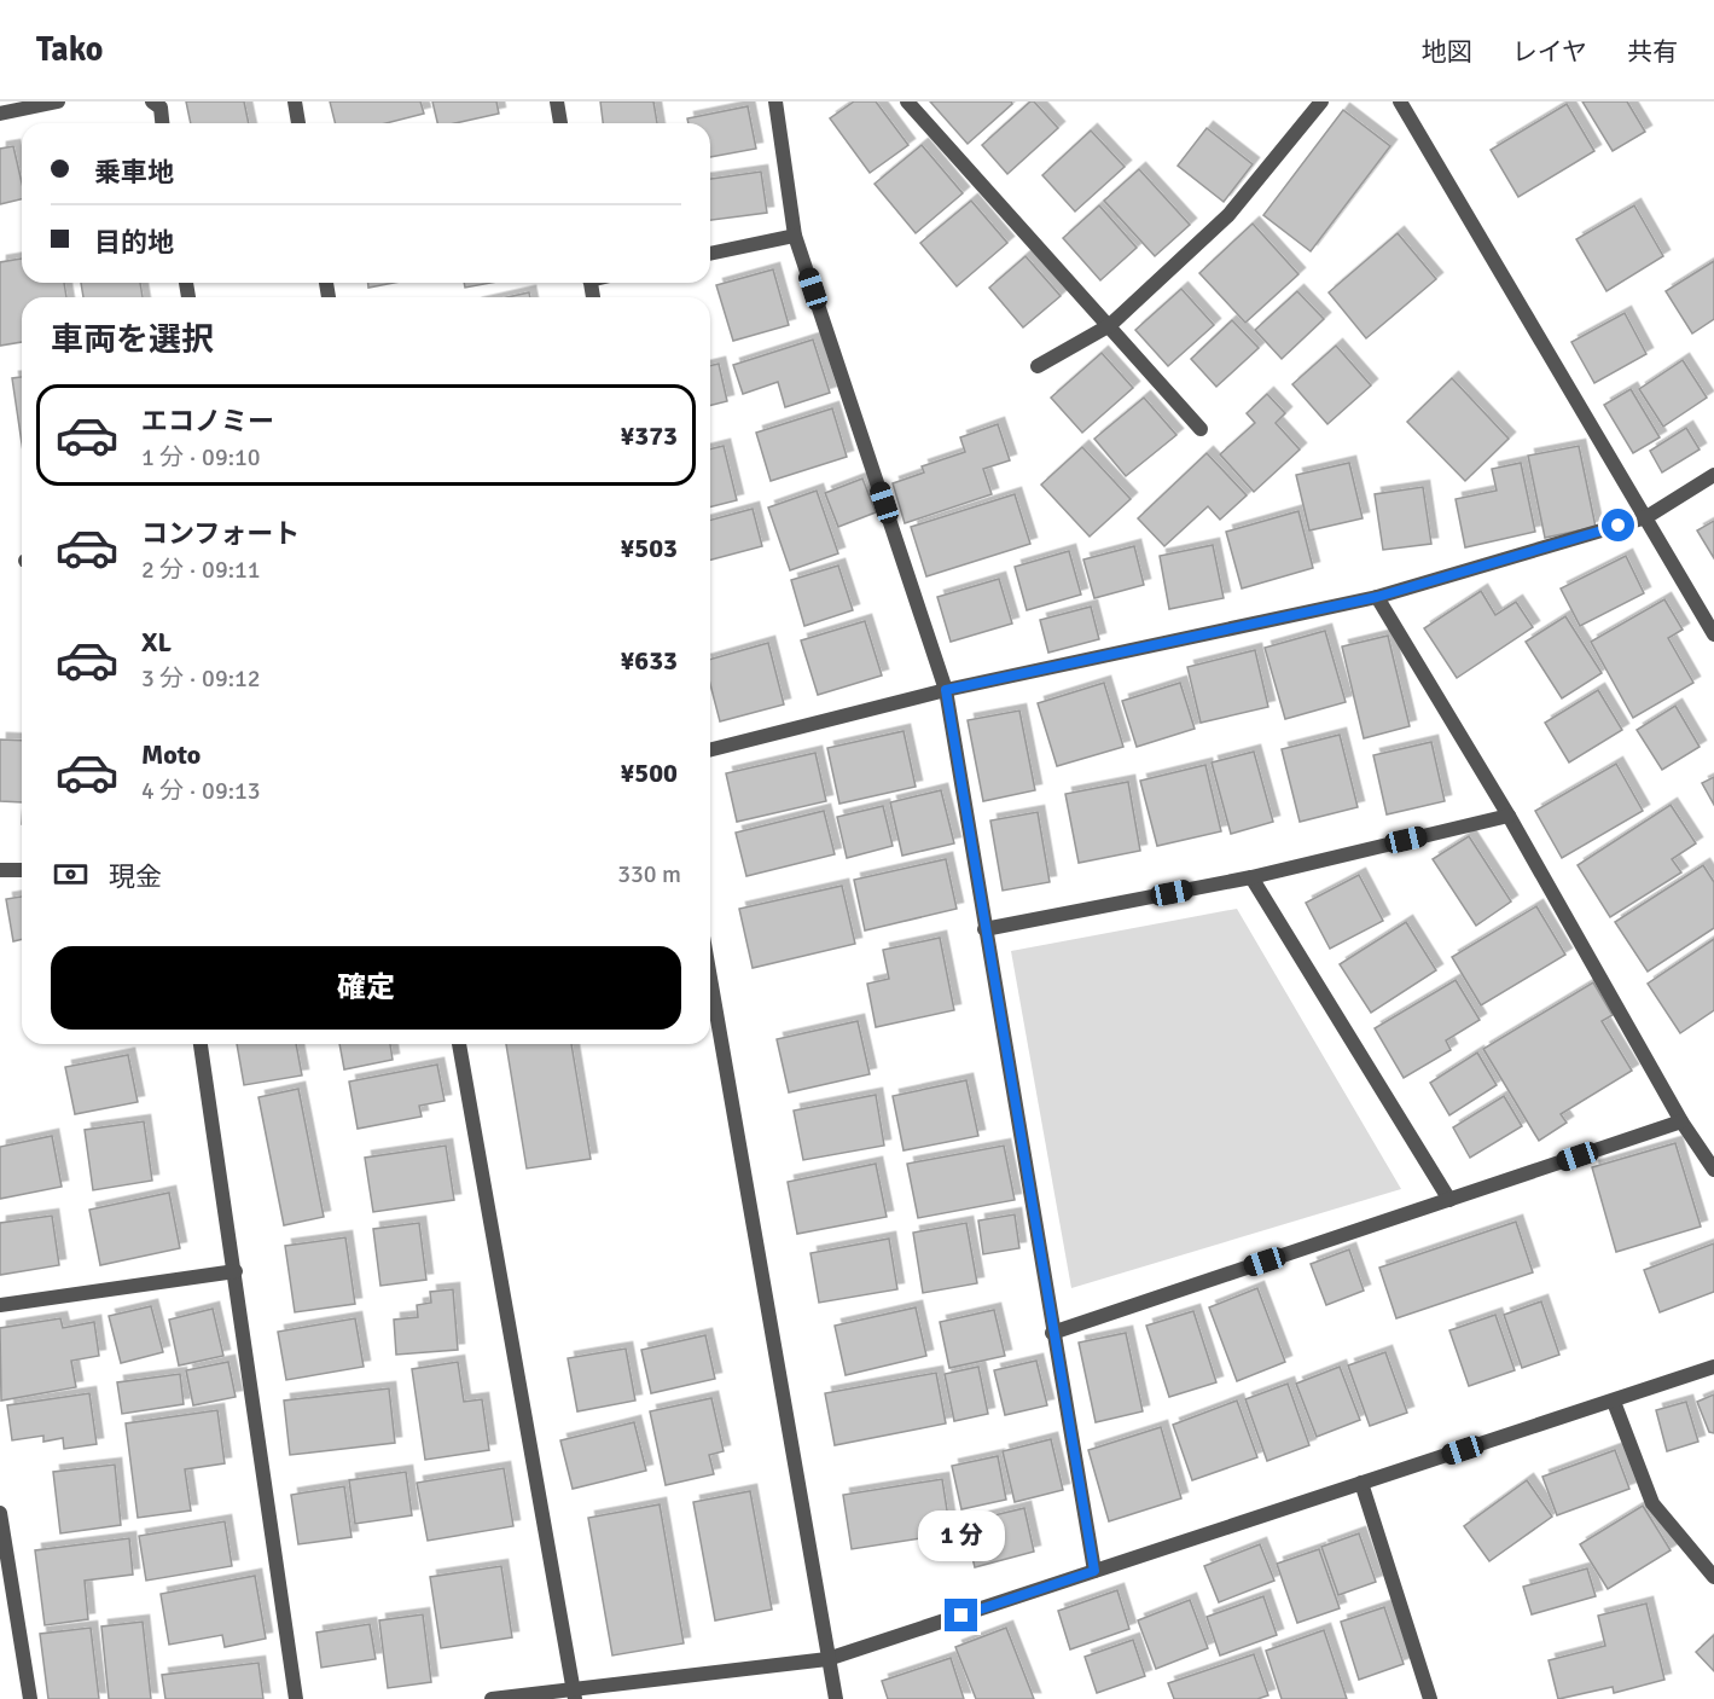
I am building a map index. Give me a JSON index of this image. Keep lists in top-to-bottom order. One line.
{"page":{"header":"Tako","nav":["地図","レイヤ","共有"],"banner":["乗車地","目的地"],"heading":"車両を選択","list":[{"name":"エコノミー","note":"1 分 · 09:10","value":"¥373"},{"name":"コンフォート","note":"2 分 · 09:11","value":"¥503"},{"name":"XL","note":"3 分 · 09:12","value":"¥633"},{"name":"Moto","note":"4 分 · 09:13","value":"¥500"}],"pay":["現金","330 m"],"buttons":"確定","bubble":"1 分"}}
